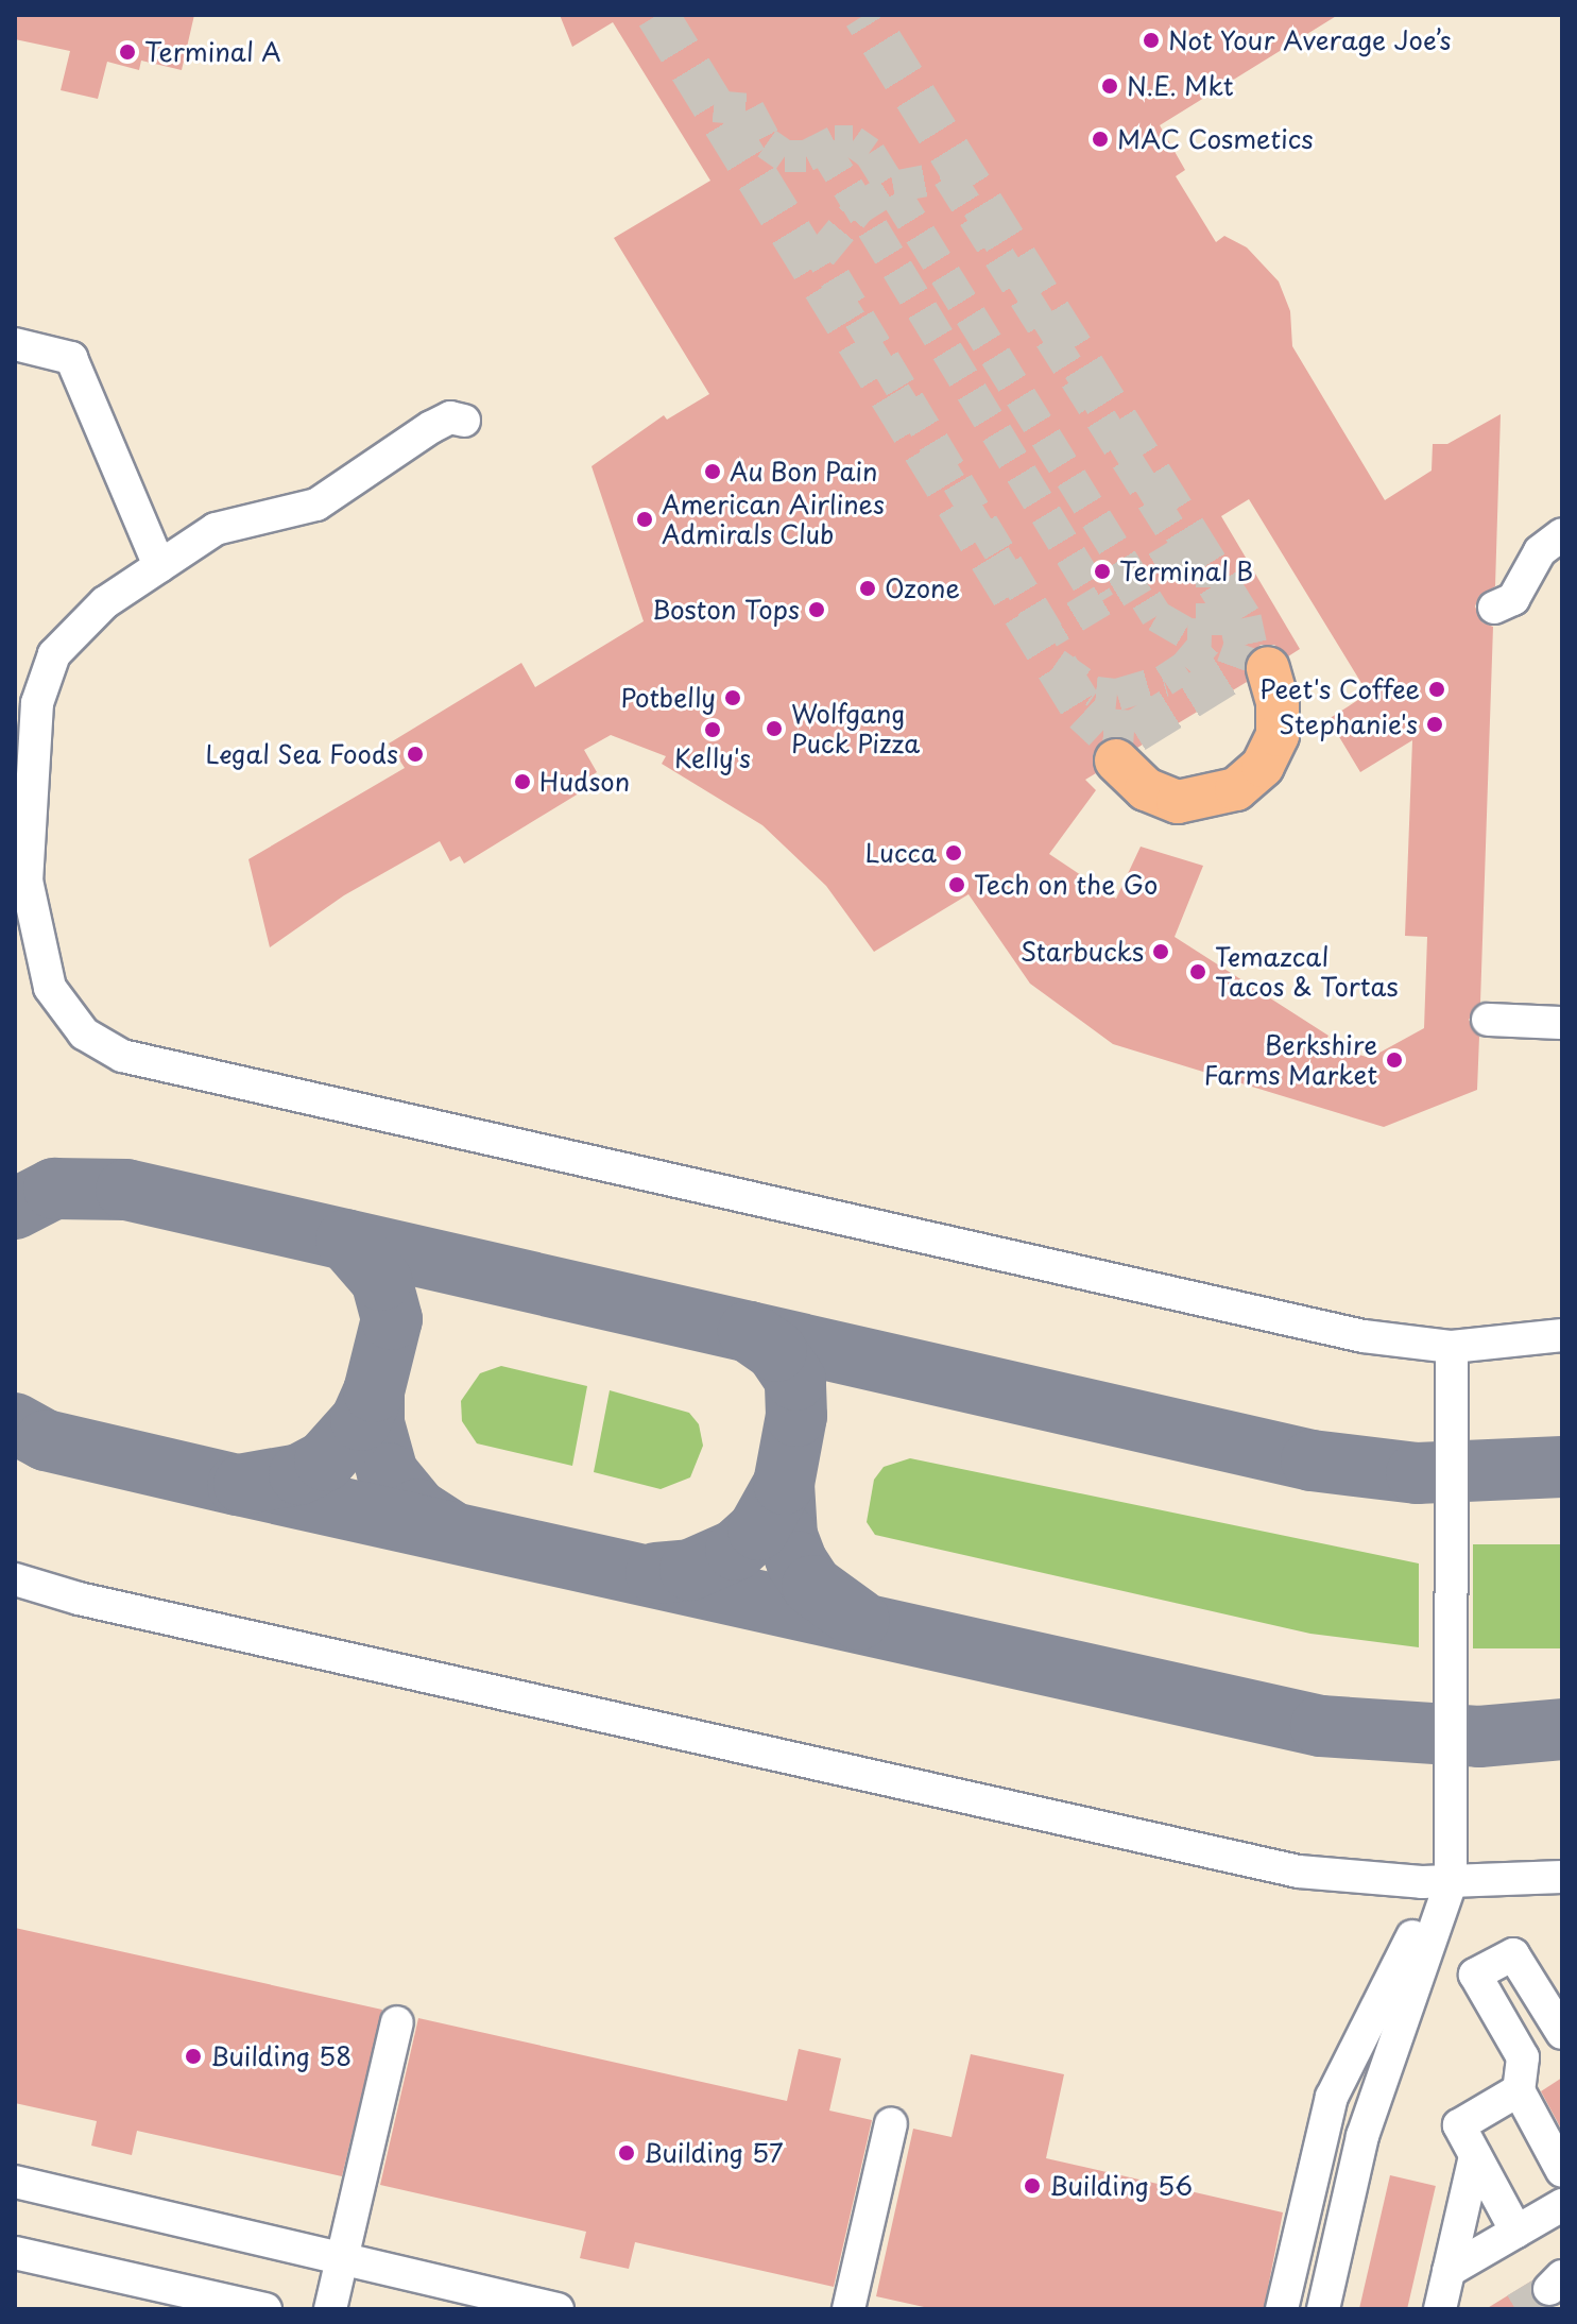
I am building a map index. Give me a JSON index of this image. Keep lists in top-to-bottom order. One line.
{"places":["Not Your Average Joe’s","Terminal A","N.E. Mkt","MAC Cosmetics","Au Bon Pain","American Airlines Admirals Club","Terminal B","Ozone","Boston Tops","Peet's Coffee","Potbelly","Stephanie's","Wolfgang Puck Pizza","Kelly's","Legal Sea Foods","Hudson","Lucca","Tech on the Go","Starbucks","Temazcal Tacos & Tortas","Berkshire Farms Market","Building 58","Building 57","Building 56"]}
